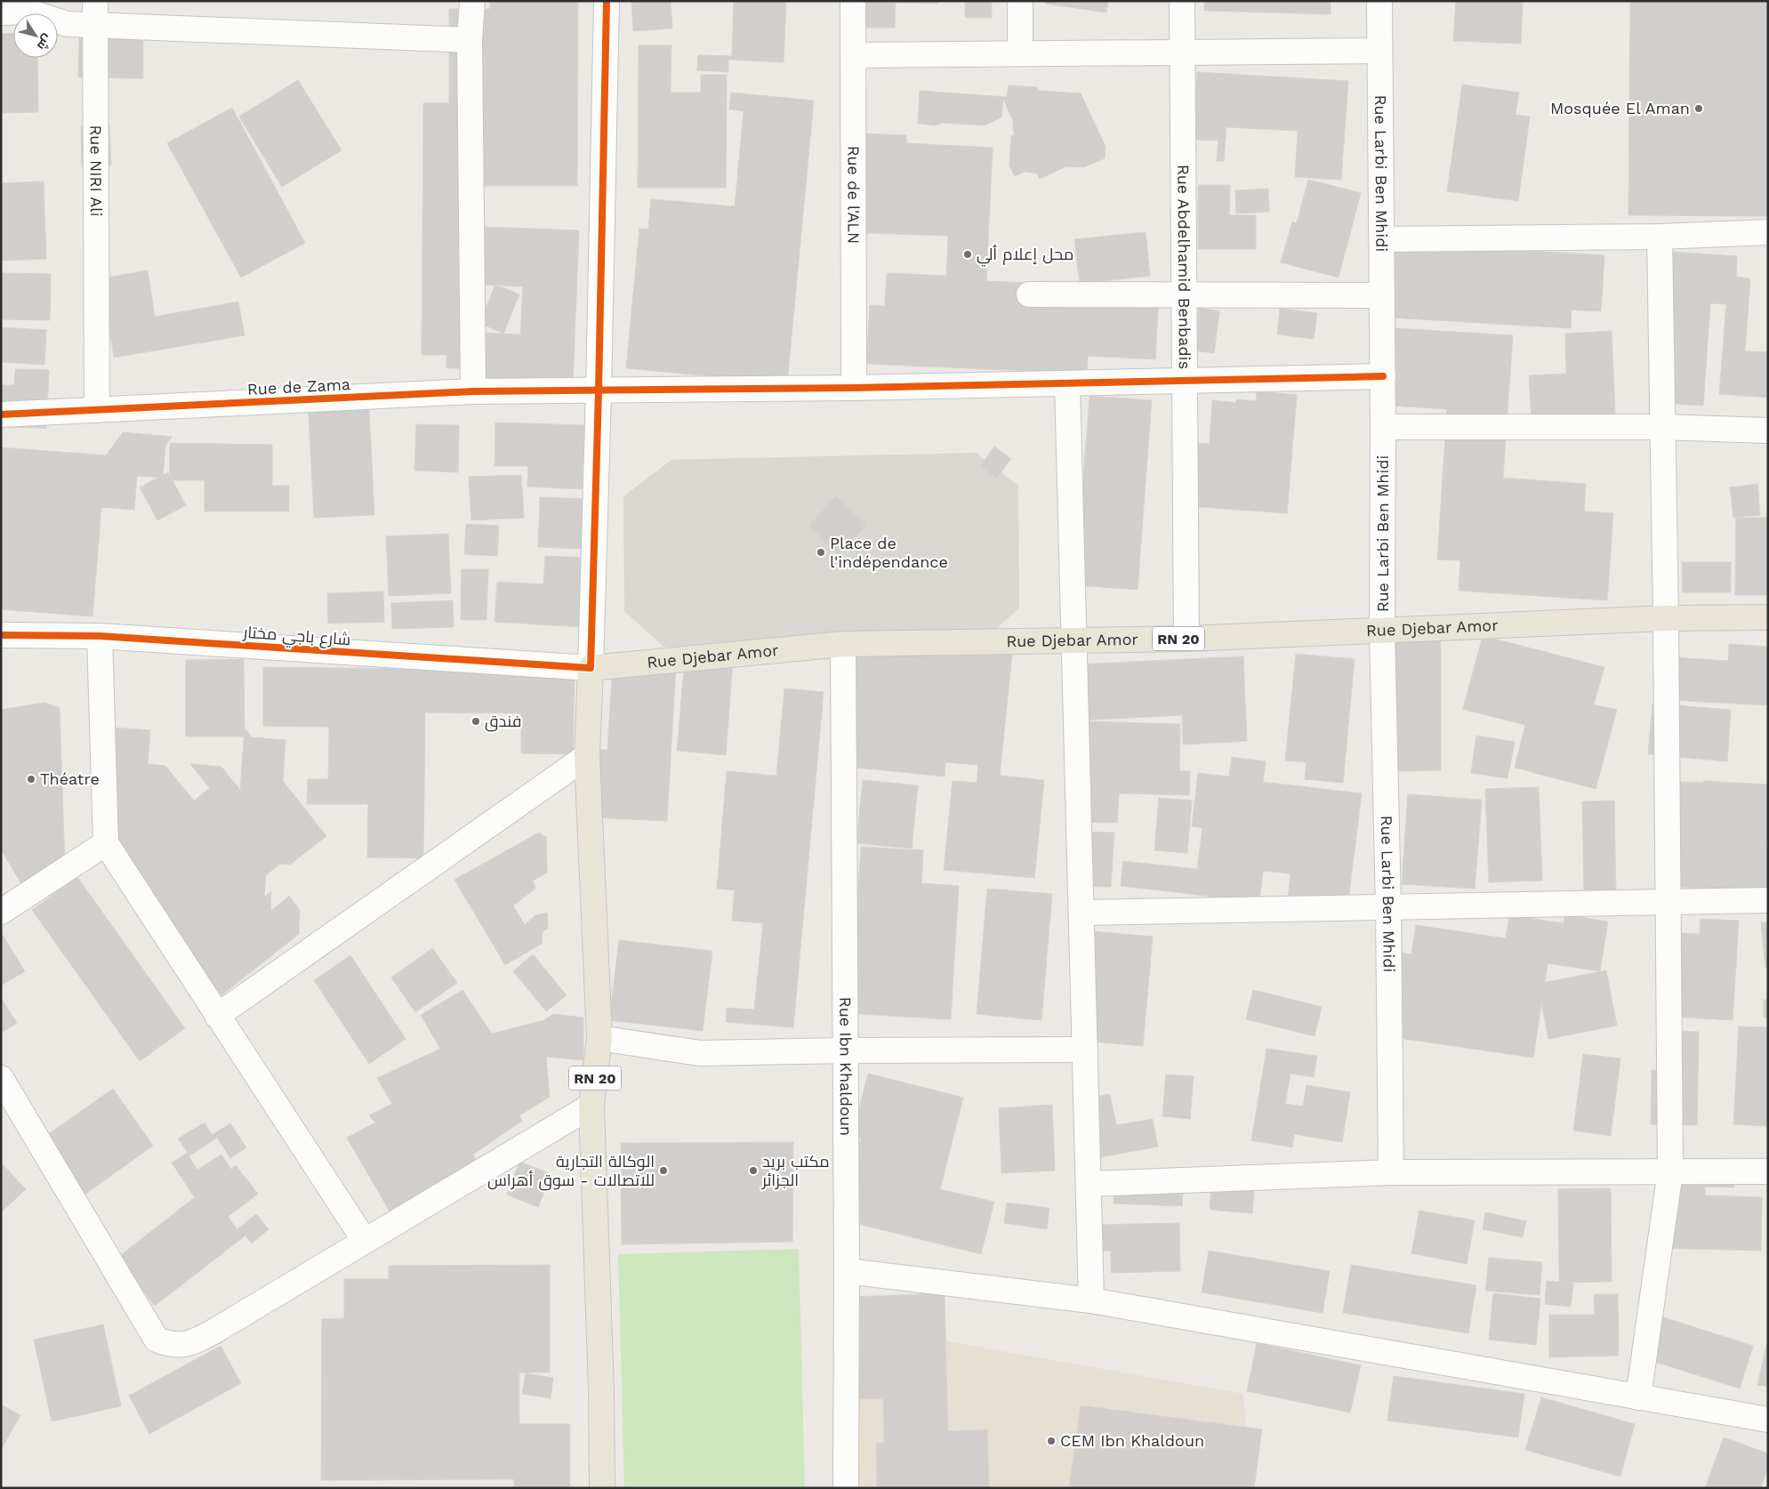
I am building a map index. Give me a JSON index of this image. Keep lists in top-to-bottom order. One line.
{"streets":{"main road":["Rue Djebar Amor","RN 20"],"street":["Rue NIRI Ali","Rue Larbi Ben Mhidi","Rue de l'ALN","Rue Abdelhamid Benbadis","Rue de Zama","شارع باجي مختار","Rue Ibn Khaldoun"]},"crossings":[["Rue NIRI Ali","Rue de Zama"],["Rue Larbi Ben Mhidi","Rue de Zama"],["Rue Larbi Ben Mhidi","Rue Djebar Amor"],["Rue de l'ALN","Rue de Zama"],["Rue Abdelhamid Benbadis","Rue de Zama"],["Rue Abdelhamid Benbadis","Rue Djebar Amor"],["Rue Djebar Amor","شارع باجي مختار"],["Rue Djebar Amor","RN 20"],["Rue Djebar Amor","Rue Ibn Khaldoun"],["شارع باجي مختار","RN 20"]],"places":["Mosquée El Aman","محل إعلام ألي","Place de l'indépendance","فندق","Théatre","الوكالة التجارية للاتصالات - سوق أهراس","مكتب بريد الجزائر","CEM Ibn Khaldoun"],"north":"bottom right"}
